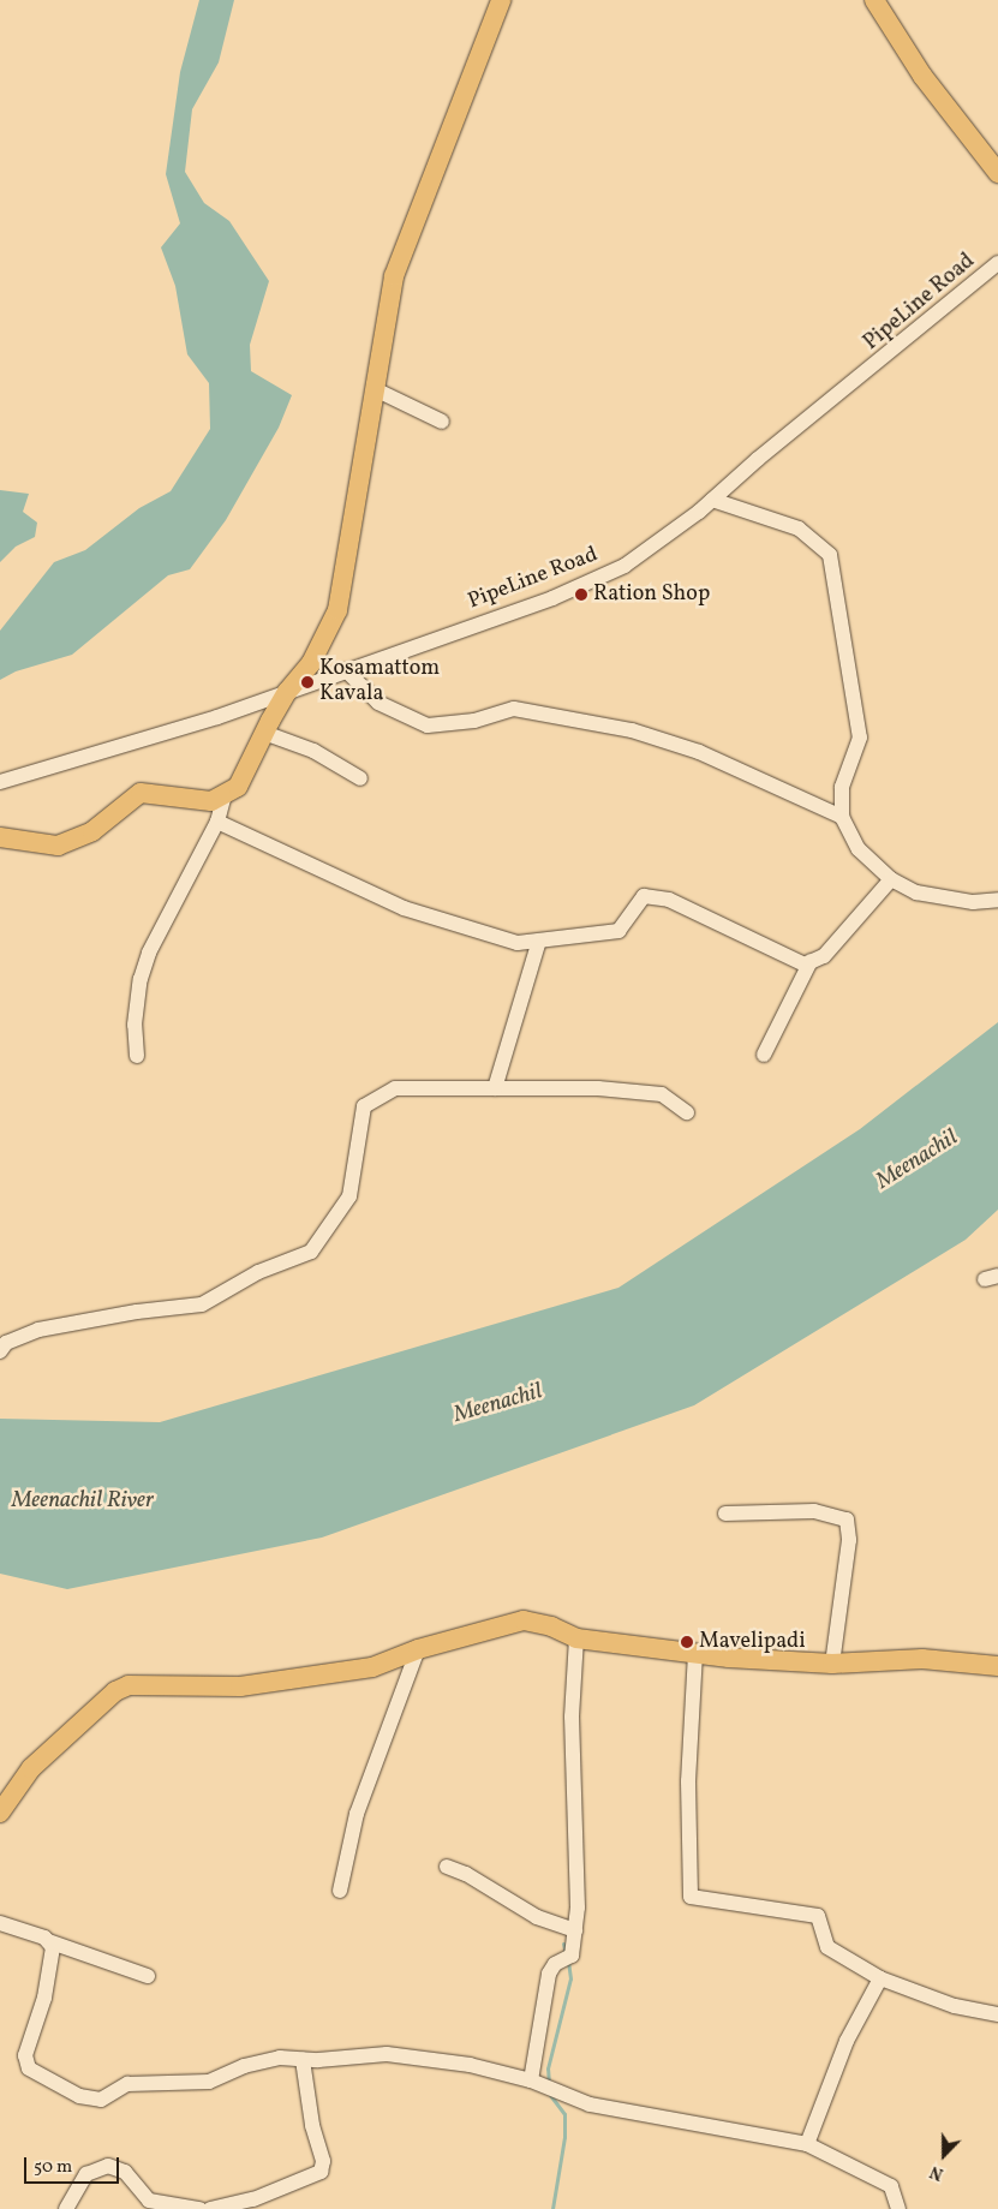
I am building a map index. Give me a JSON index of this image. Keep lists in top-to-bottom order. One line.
{"streets":{"street":["PipeLine Road"]},"water":["Meenachil","Meenachil River"],"places":["Ration Shop","Kosamattom Kavala","Mavelipadi"],"scale_bar":"50 m","north":"bottom"}
